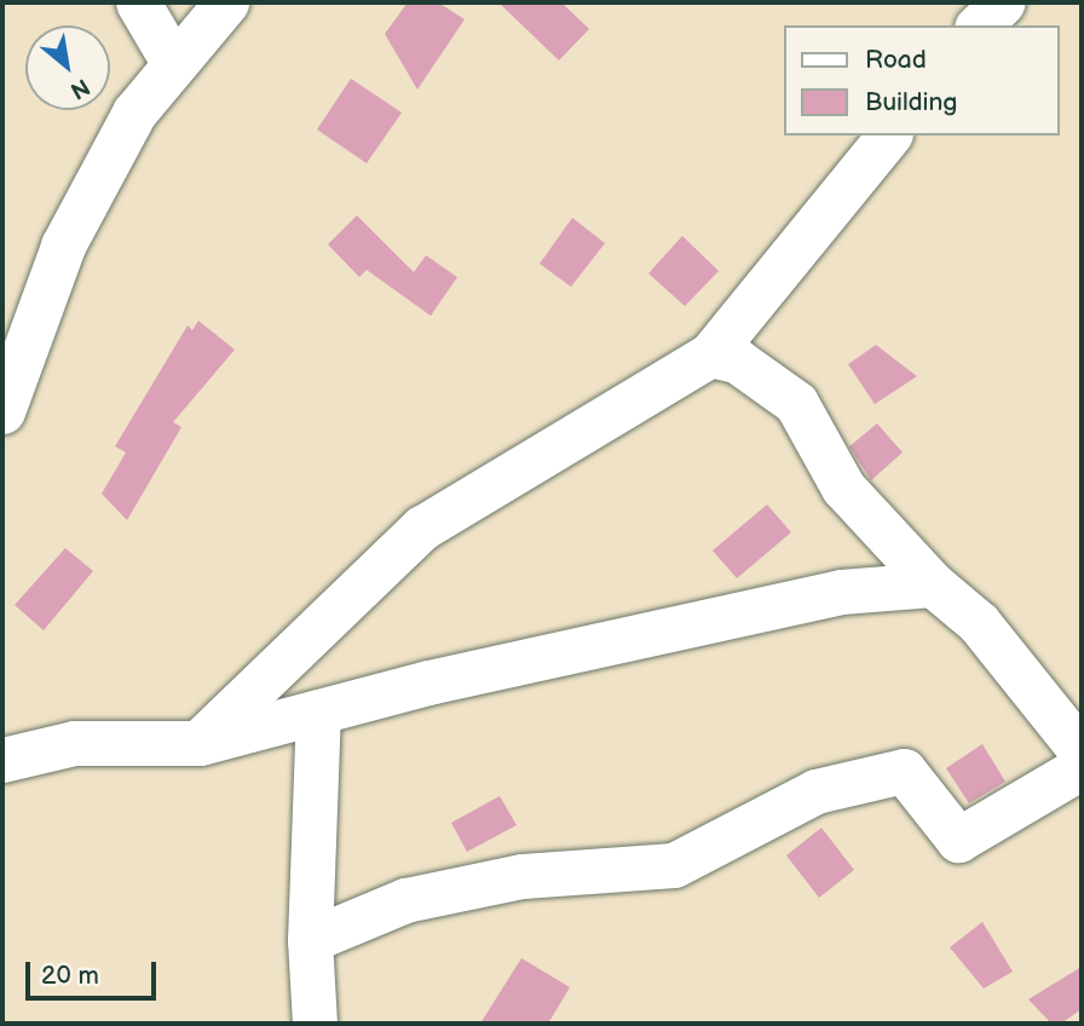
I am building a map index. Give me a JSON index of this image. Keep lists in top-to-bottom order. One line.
{"legend":["Road","Building"],"scale_bar":"20 m","north":"bottom right"}
